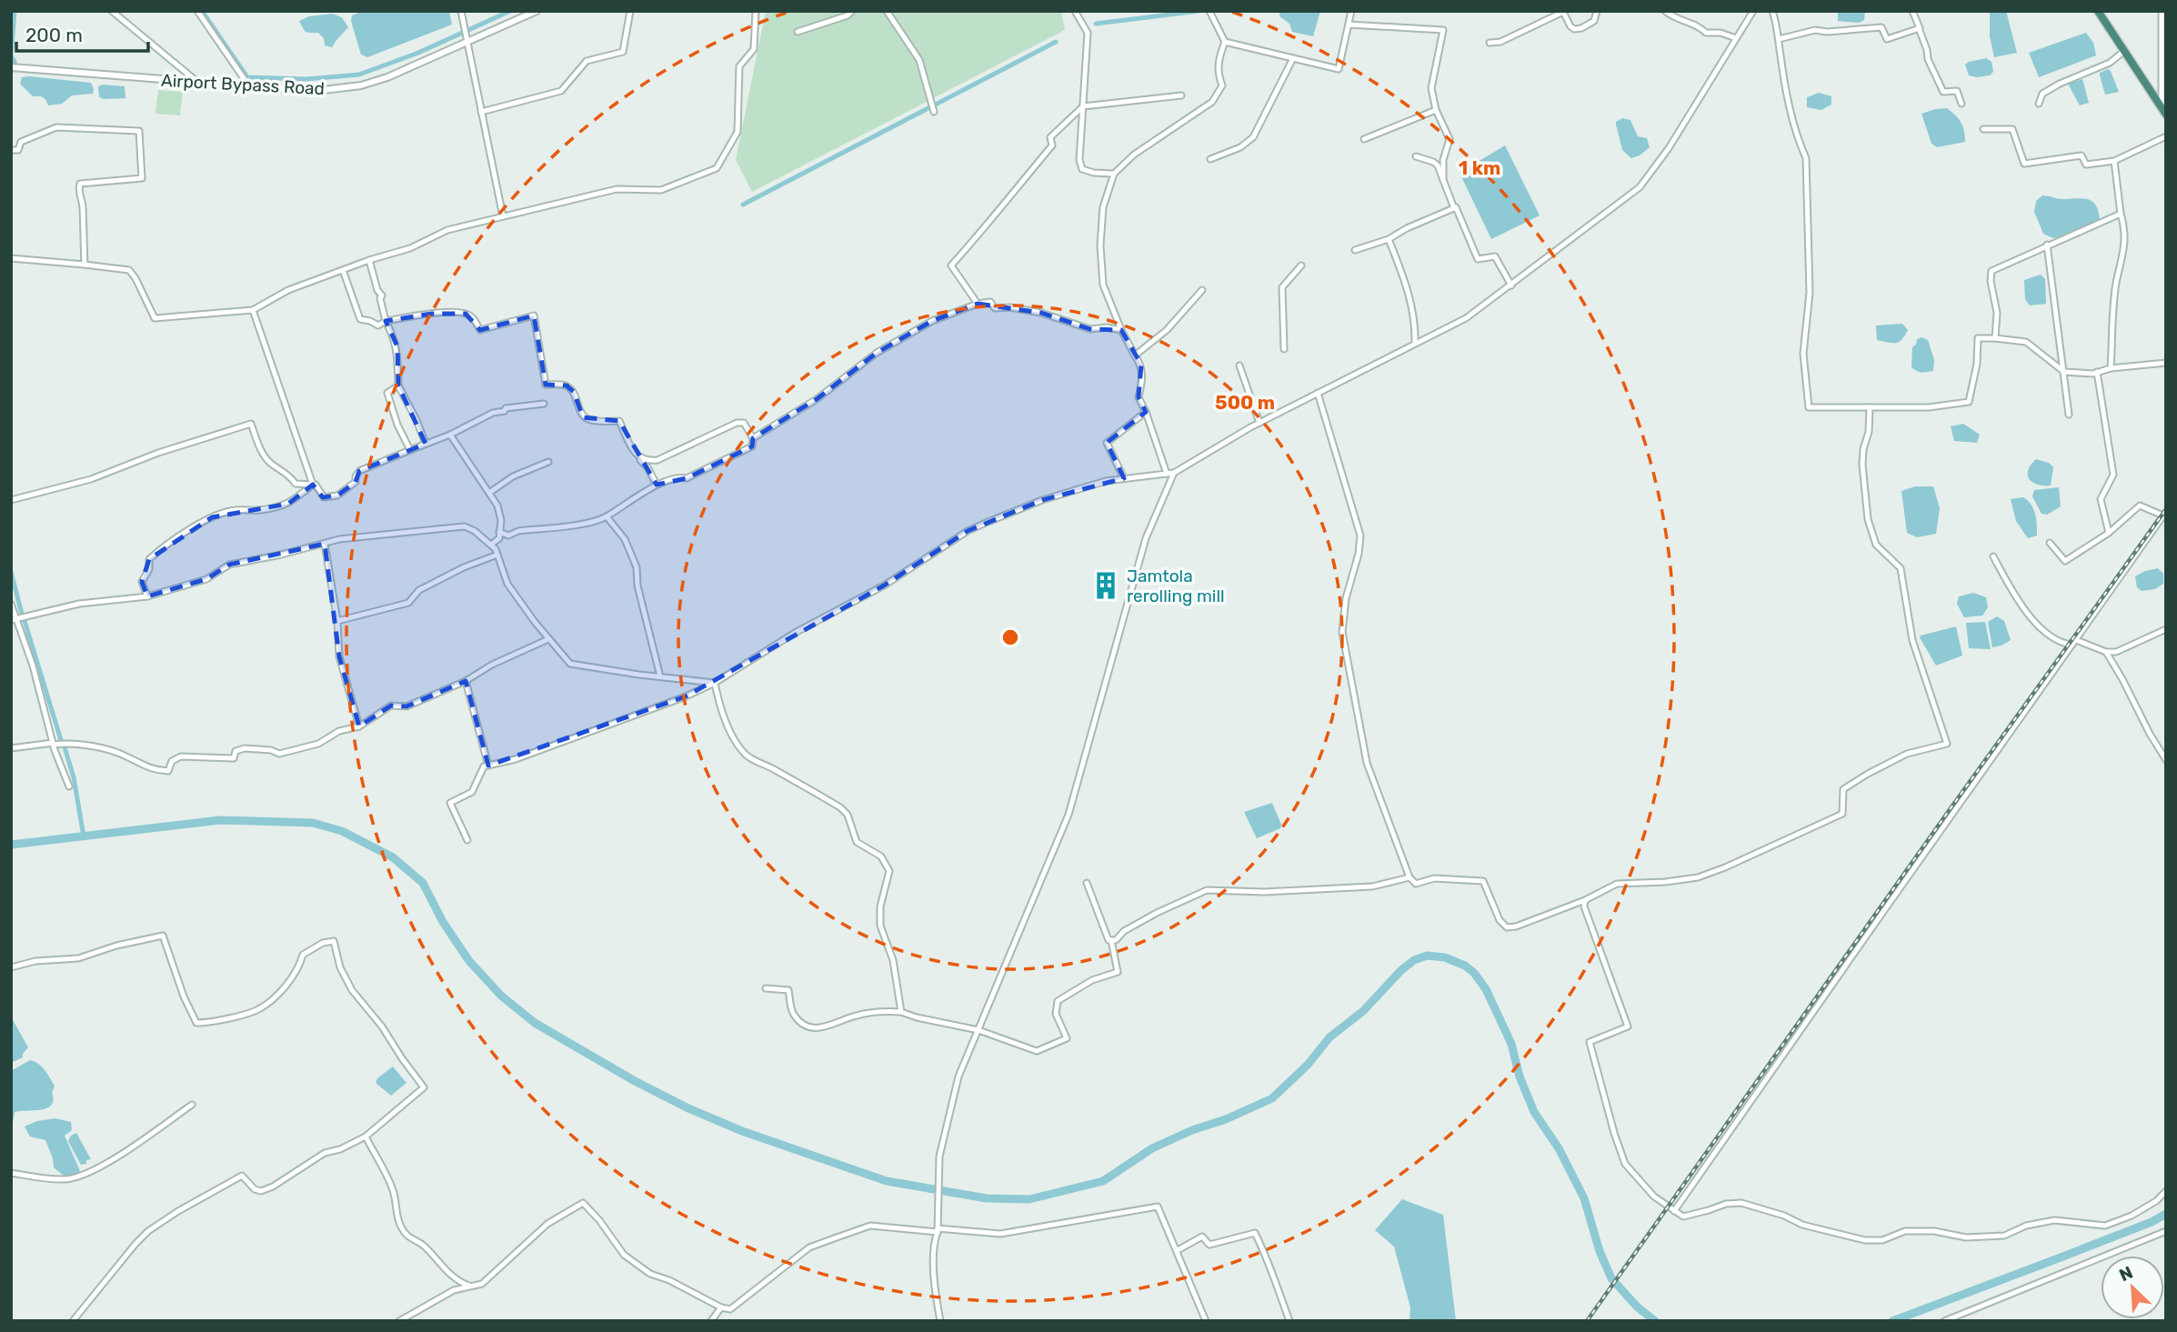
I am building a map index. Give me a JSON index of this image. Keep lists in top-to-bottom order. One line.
{"streets":{"street":["Airport Bypass Road"]},"places":{"building":["Jamtola rerolling mill"]},"scale_bar":"200 m","north":"top left","rings":["1 km","500 m"]}
